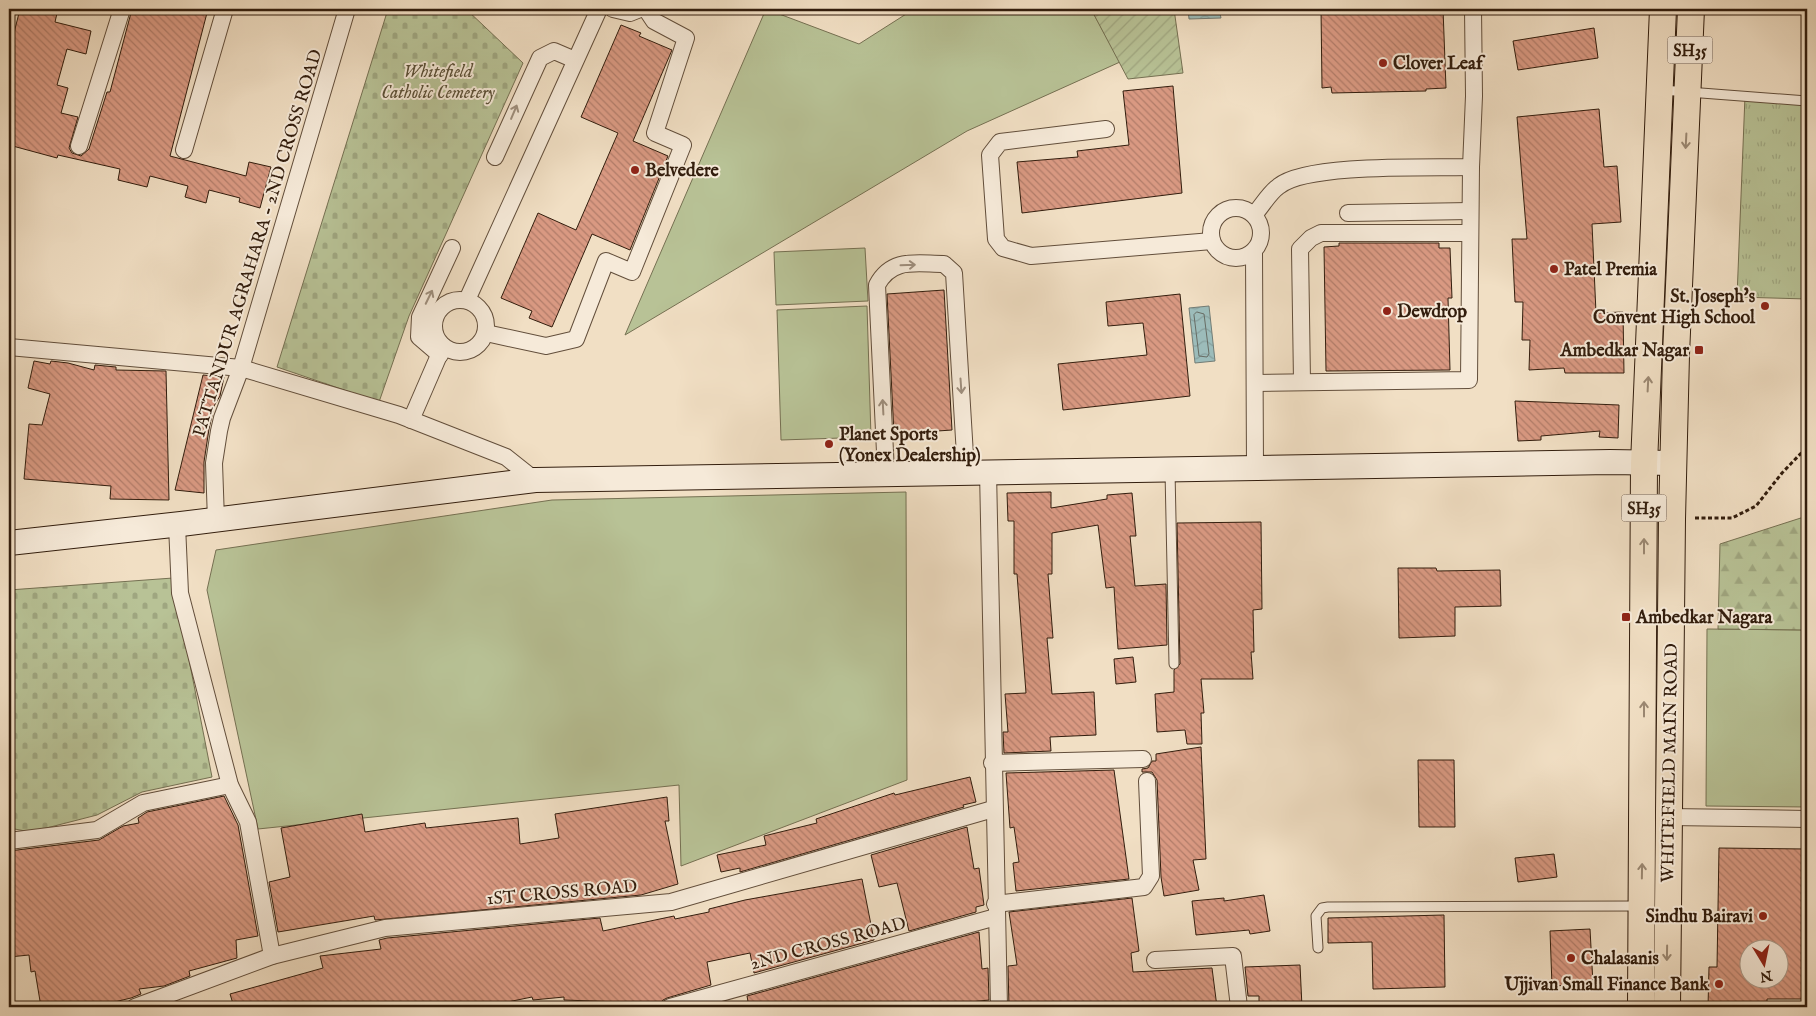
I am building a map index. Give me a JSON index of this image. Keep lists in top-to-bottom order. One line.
{"streets":{"main road":["SH35","WHITEFIELD MAIN ROAD"],"street":["PATTANDUR AGRAHARA - 2ND CROSS ROAD","1ST CROSS ROAD","2ND CROSS ROAD"]},"parks":["Whitefield Catholic Cemetery"],"places":{"other":["Clover Leaf","Belvedere","Patel Premia","St. Joseph's Convent High School","Dewdrop","Planet Sports (Yonex Dealership)","Sindhu Bairavi","Chalasanis","Ujjivan Small Finance Bank"],"transit":["Ambedkar Nagar","Ambedkar Nagara"]},"north":"bottom"}
